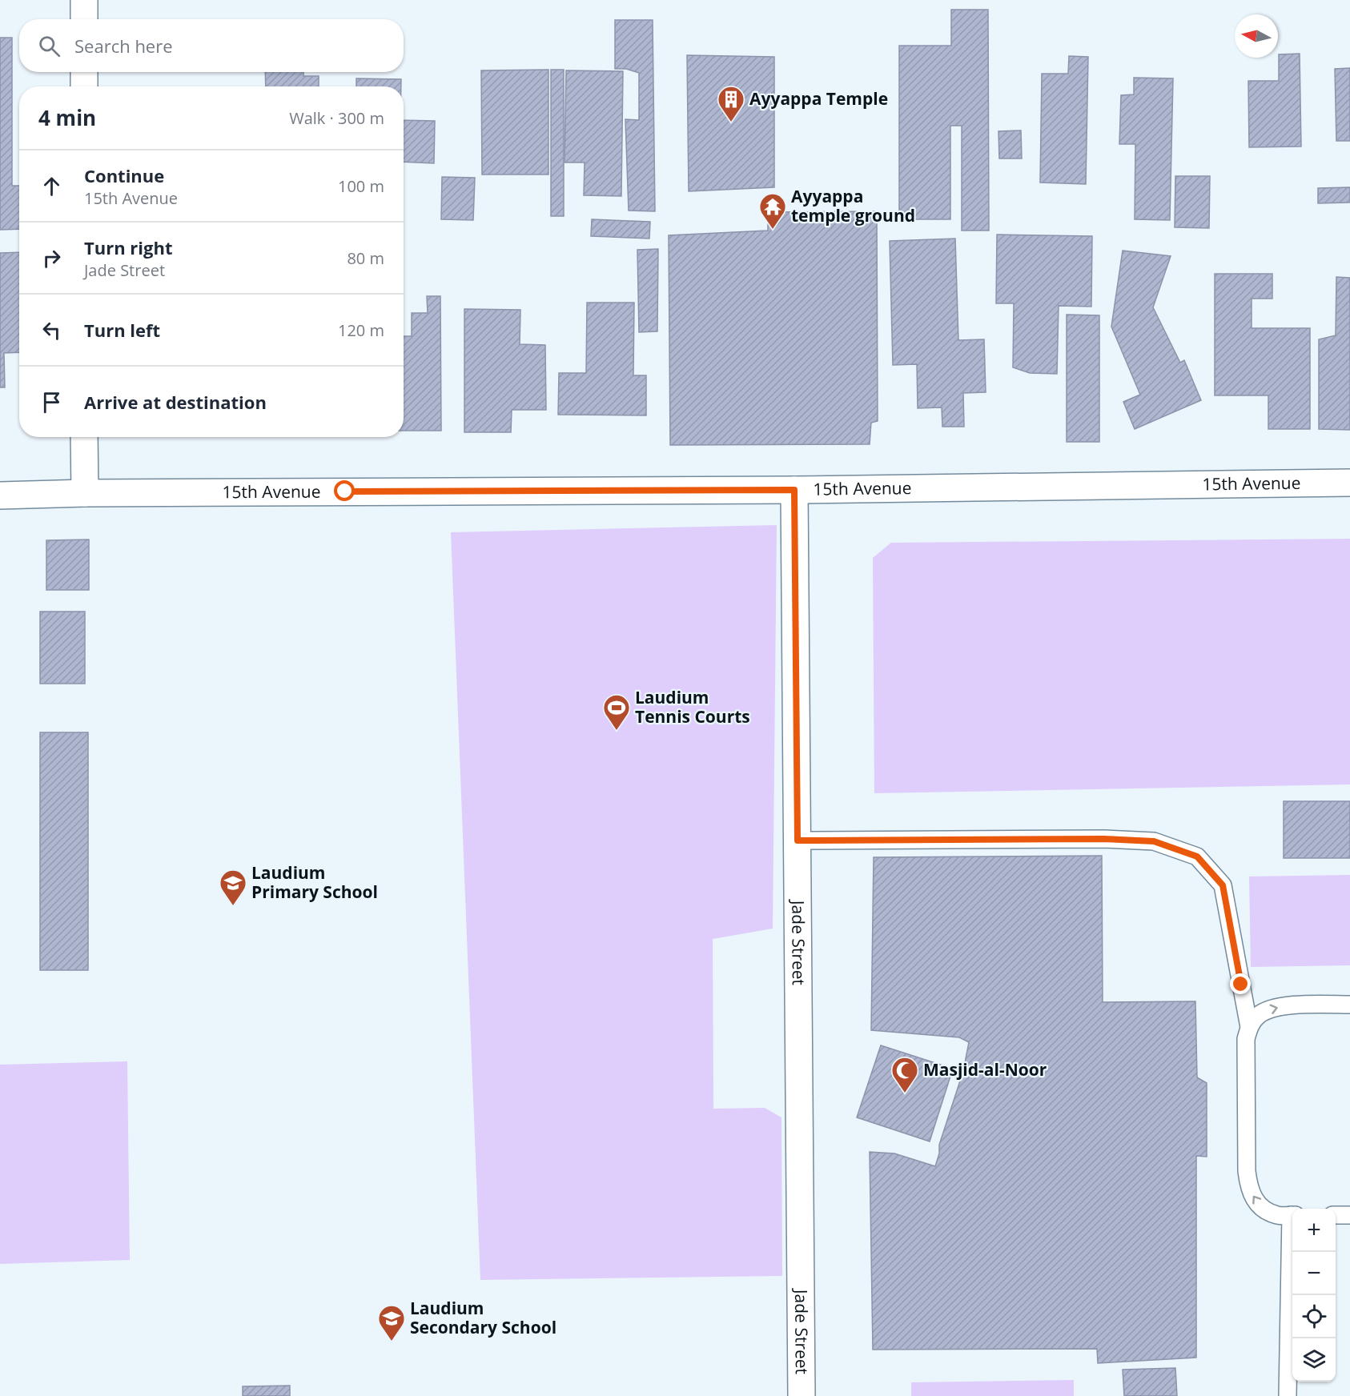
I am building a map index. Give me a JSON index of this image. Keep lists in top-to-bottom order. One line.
{"streets":{"street":["15th Avenue","Jade Street"]},"crossings":[["15th Avenue","Jade Street"]],"places":{"building":["Ayyappa Temple"],"temple":["Ayyappa temple ground"],"sports":["Laudium Tennis Courts"],"school or university":["Laudium Primary School","Laudium Secondary School"],"mosque":["Masjid-al-Noor"]},"north":"left","page":{"search":"Search here","heading":["4 min","Walk · 300 m"],"list":[["Continue","15th Avenue","100 m"],["Turn right","Jade Street","80 m"],["Turn left","120 m"],"Arrive at destination"],"map_buttons":["+","−"]}}
